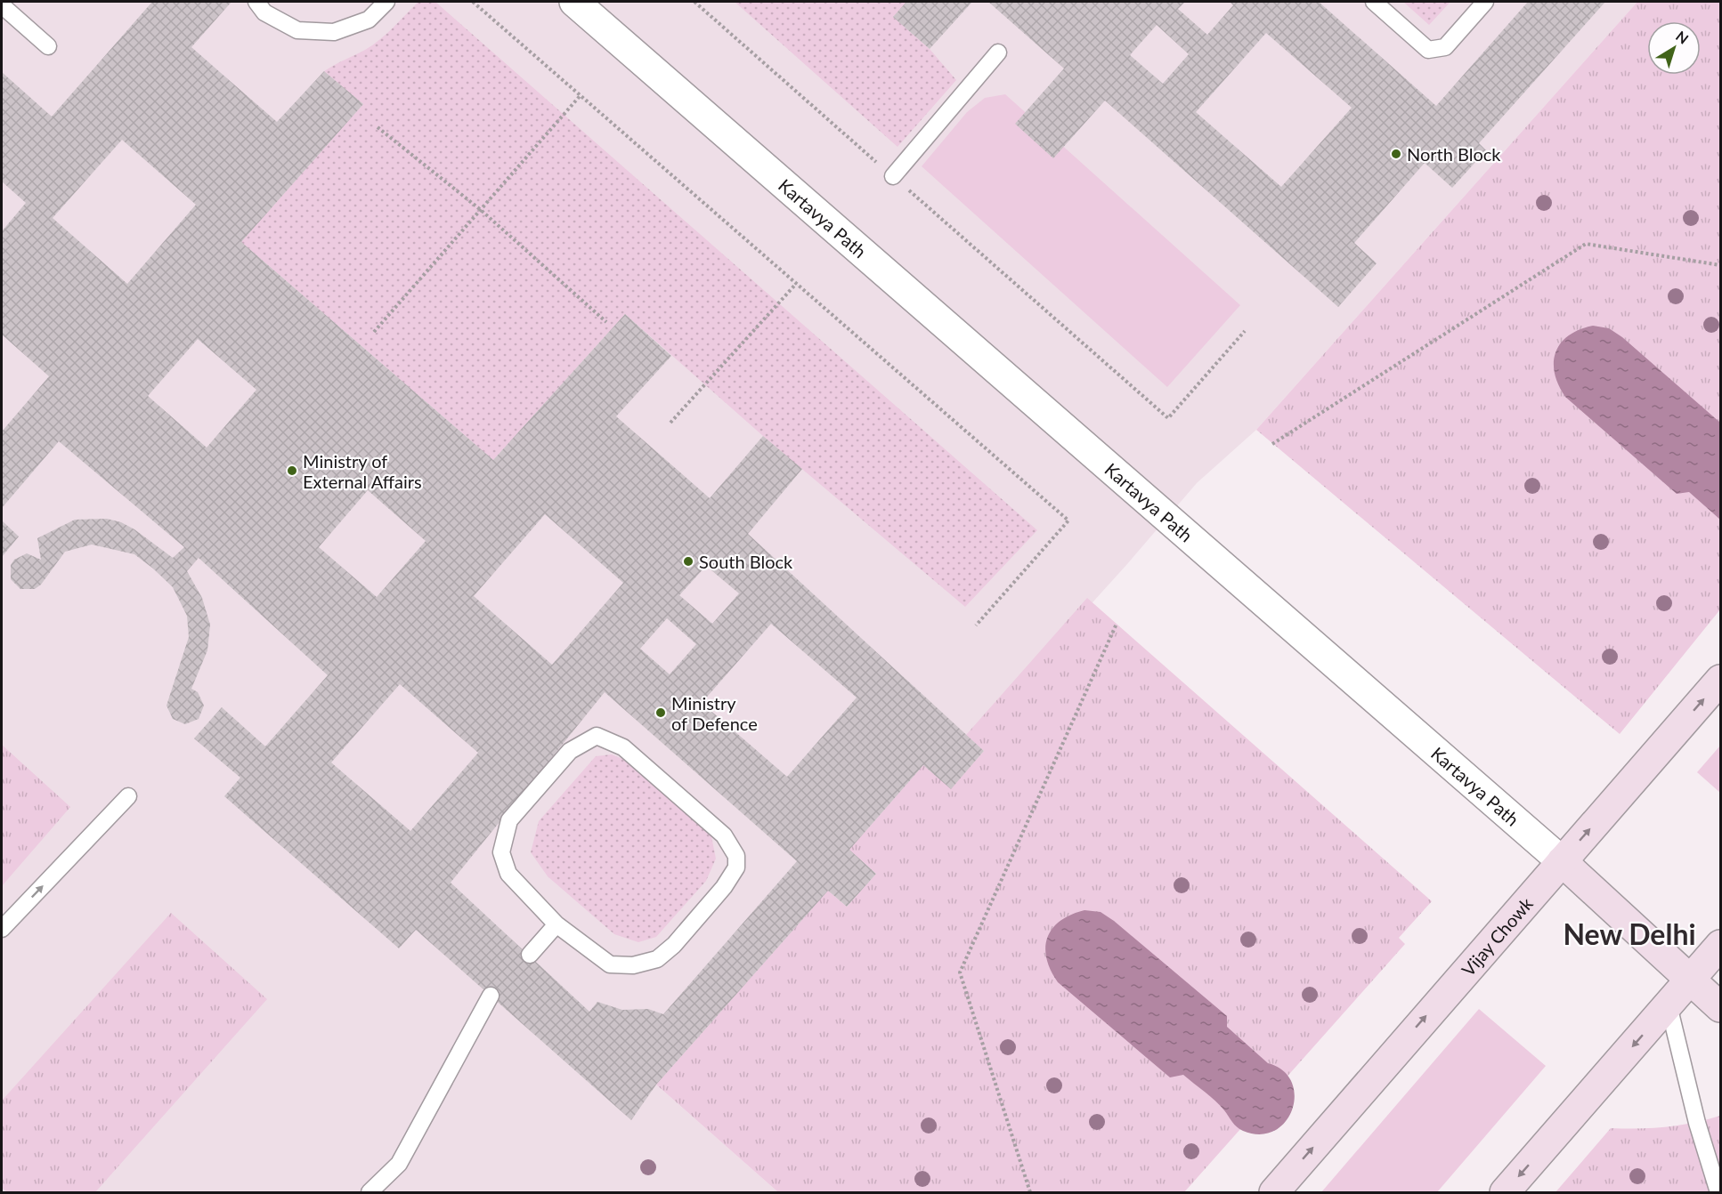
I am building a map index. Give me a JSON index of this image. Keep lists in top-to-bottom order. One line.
{"streets":{"main road":["Kartavya Path","Vijay Chowk"]},"crossings":[["Kartavya Path","Vijay Chowk"]],"districts":["New Delhi"],"places":["North Block","Ministry of External Affairs","South Block","Ministry of Defence"],"north":"top right"}
